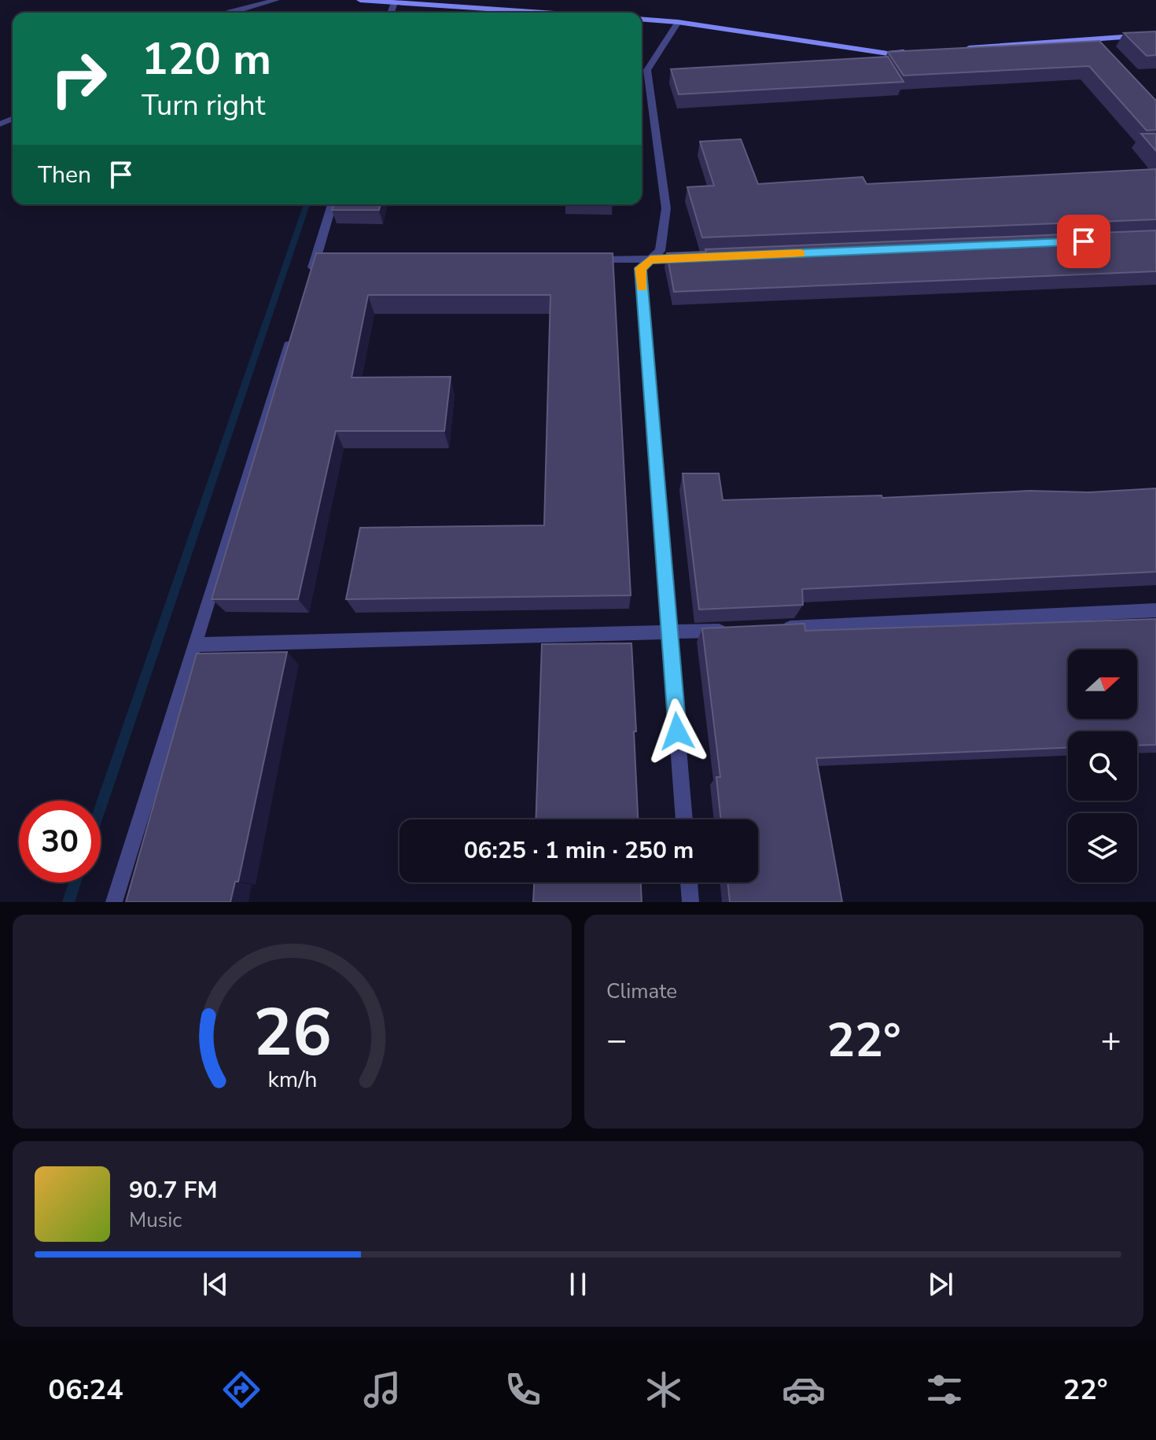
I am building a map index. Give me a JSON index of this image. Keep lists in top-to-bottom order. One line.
{"north":"right","page":{"turn":["120 m","Turn right"],"then":"Then","limit":"30","trip":"06:25 · 1 min · 250 m","tile":"Climate","heat":["−","22°","+"],"song":["90.7 FM","Music"],"tabs":["06:24","22°"],"gauge":["26","km/h"]}}
